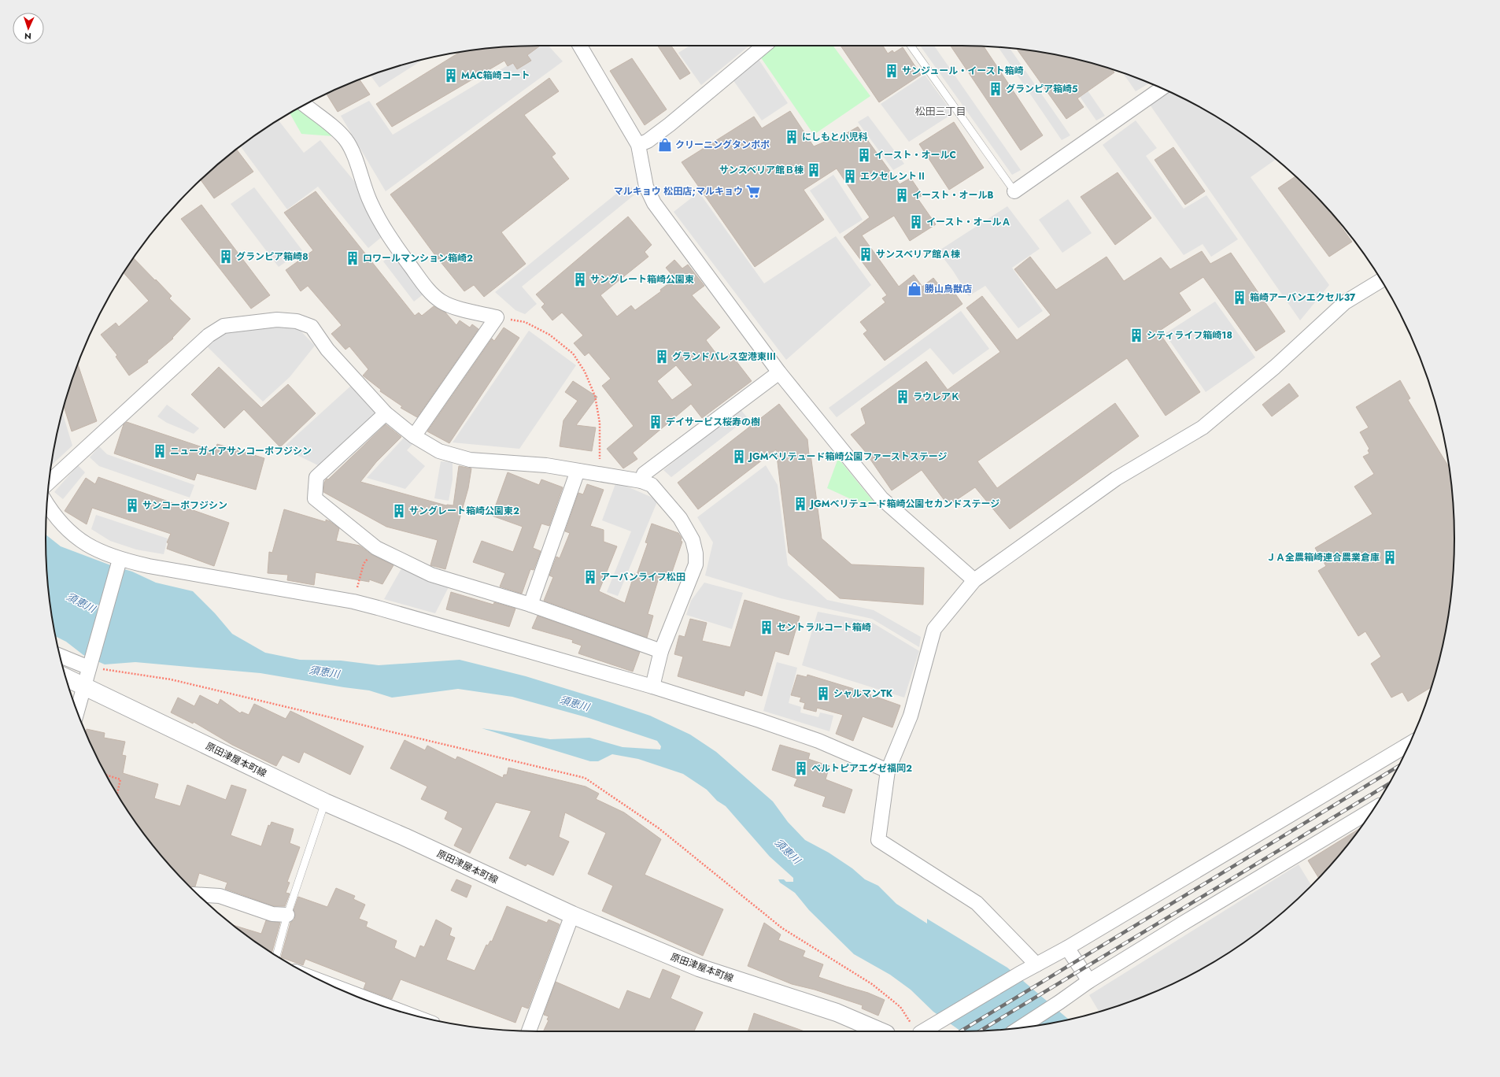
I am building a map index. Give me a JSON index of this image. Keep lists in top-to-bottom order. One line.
{"streets":{"street":["原田津屋本町線"]},"districts":["松田三丁目"],"water":["須恵川"],"places":{"building":["サンジュール・イースト箱崎","MAC箱崎コート","グランピア箱崎５","にしもと小児科","イースト・オールC","サンスベリア館Ｂ棟","エクセレントⅡ","イースト・オールB","イースト・オールＡ","サンスベリア館Ａ棟","グランピア箱崎８","ロワールマンション箱崎２","サングレート箱崎公園東","箱崎アーバンエクセル37","シティライフ箱崎18","グランドパレス空港東Ⅲ","ラウレアＫ","デイサービス桜寿の樹","ニューガイアサンコーポフジシン","JGMベリテュード箱崎公園ファーストステージ","JGMベリテュード箱崎公園セカンドステージ","サンコーポフジシン","サングレート箱崎公園東２","ＪＡ全農箱崎連合農業倉庫","アーバンライフ松田","セントラルコート箱崎","シャルマンTK","ベルトピアエグゼ福岡２"],"shop":["クリーニングタンポポ","勝山鳥獣店"],"supermarket":["マルキョウ 松田店;マルキョウ"]},"north":"bottom"}
